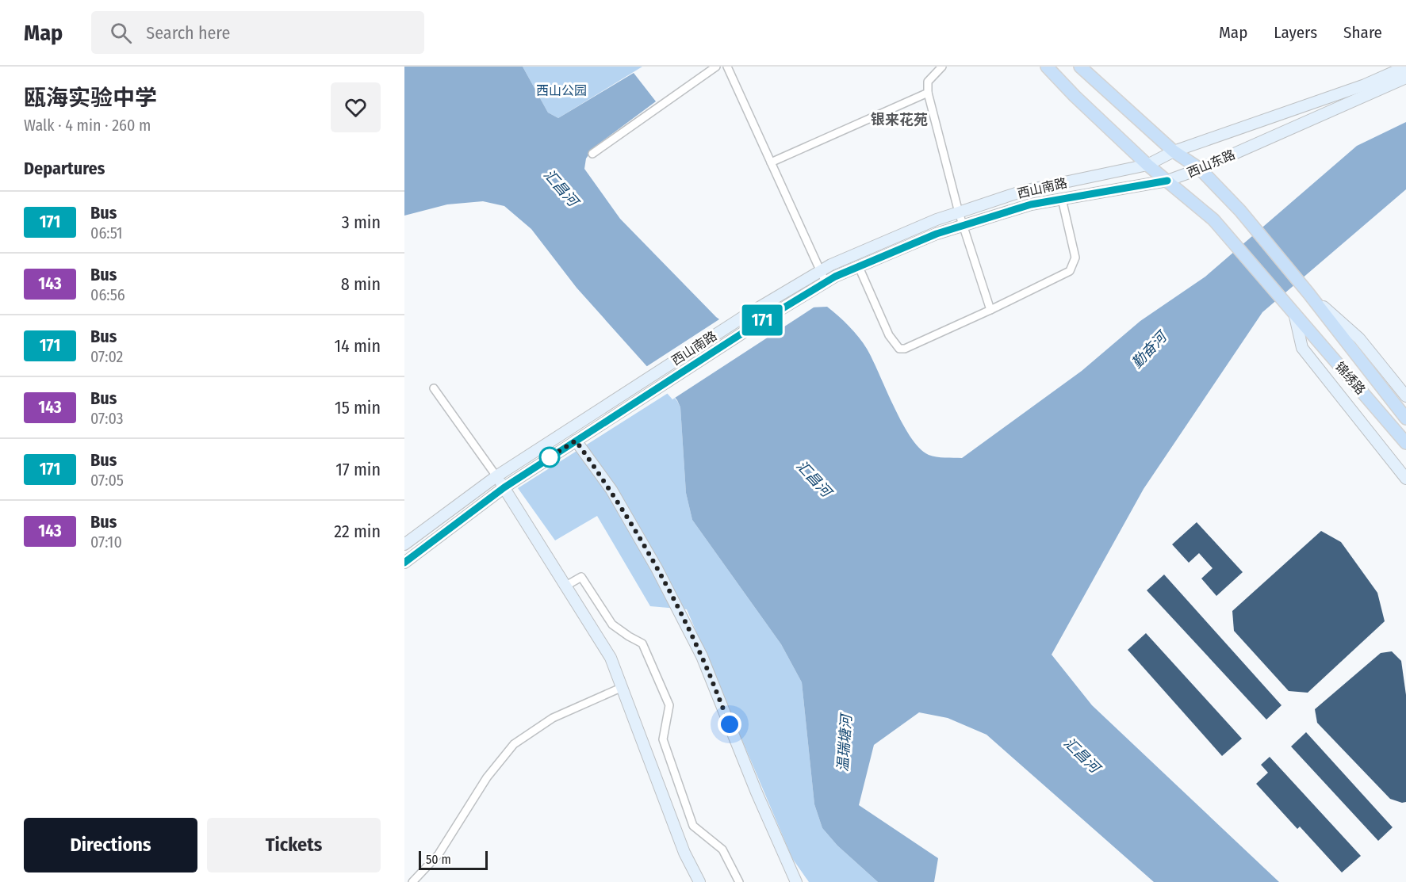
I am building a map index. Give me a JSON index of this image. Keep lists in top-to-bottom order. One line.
{"streets":{"main road":["西山东路","西山南路","锦绣路"]},"crossings":[["西山东路","西山南路"],["西山东路","锦绣路"],["西山南路","锦绣路"]],"districts":["银来花苑"],"water":["汇昌河","勤奋河","温瑞塘河"],"parks":["西山公园"],"lines":["bus line 171"],"scale_bar":"50 m","page":{"header":"Map","search":"Search here","nav":["Map","Layers","Share"],"heading":[["瓯海实验中学","Walk · 4 min · 260 m"],"Departures"],"on_map":"171","list":[{"mark":"171","name":"Bus","note":"06:51","value":"3 min"},{"mark":"143","name":"Bus","note":"06:56","value":"8 min"},{"mark":"171","name":"Bus","note":"07:02","value":"14 min"},{"mark":"143","name":"Bus","note":"07:03","value":"15 min"},{"mark":"171","name":"Bus","note":"07:05","value":"17 min"},{"mark":"143","name":"Bus","note":"07:10","value":"22 min"}],"buttons":["Directions","Tickets"],"scale":"50 m"}}
